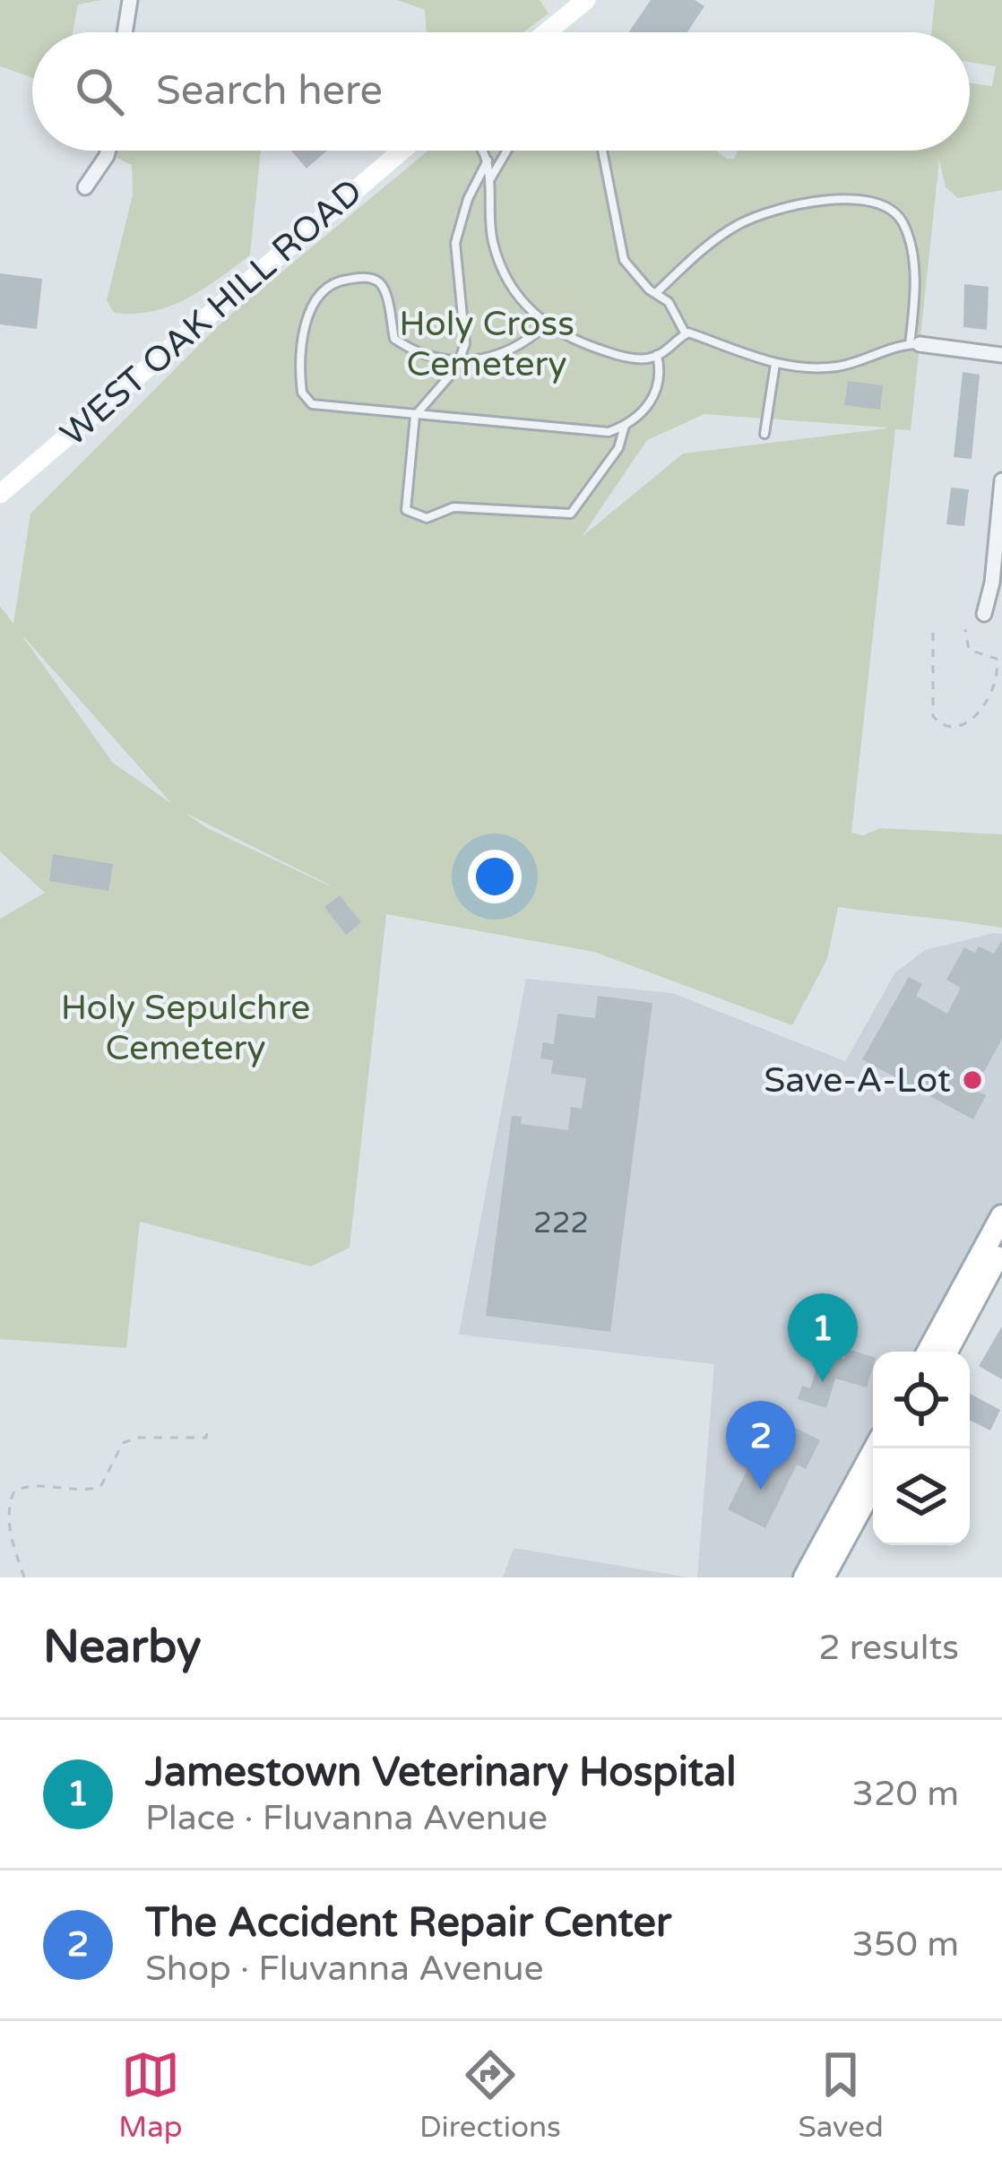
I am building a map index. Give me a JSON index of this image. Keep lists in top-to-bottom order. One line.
{"streets":{"main road":["WEST OAK HILL ROAD"]},"parks":["Holy Cross Cemetery","Holy Sepulchre Cemetery"],"places":["Save-A-Lot"],"house_numbers":["222"],"page":{"search":"Search here","pins":["1","2"],"heading":["Nearby","2 results"],"list":[{"mark":"1","name":"Jamestown Veterinary Hospital","note":"Place · Fluvanna Avenue","value":"320 m"},{"mark":"2","name":"The Accident Repair Center","note":"Shop · Fluvanna Avenue","value":"350 m"}],"nav":["Map","Directions","Saved"]}}
